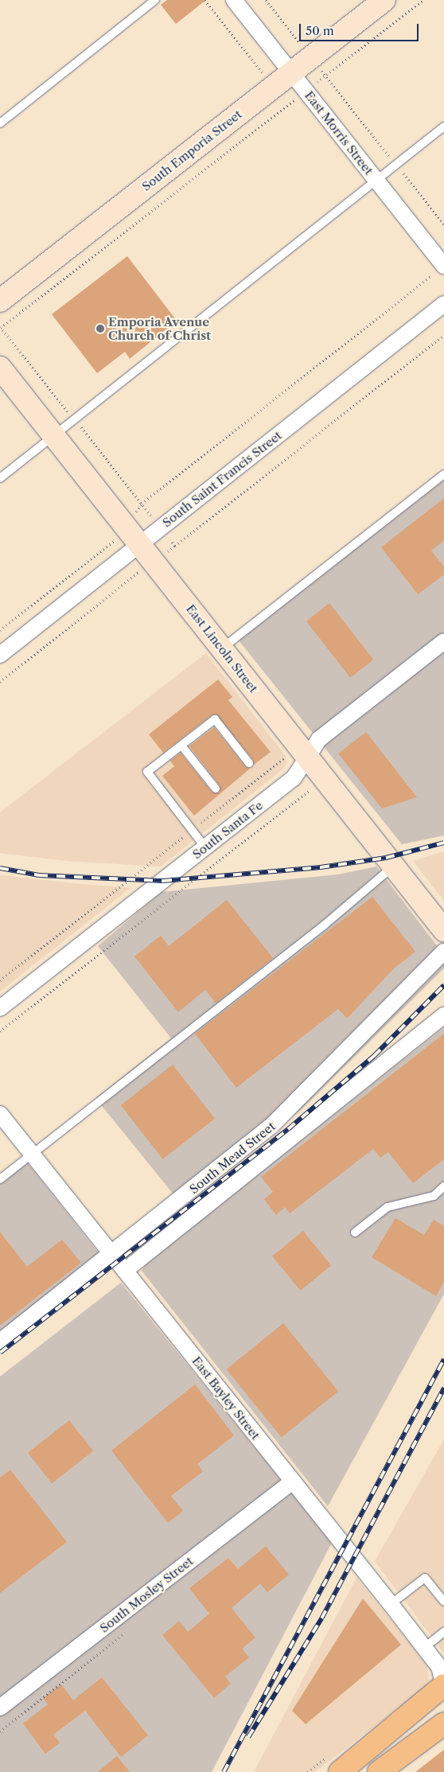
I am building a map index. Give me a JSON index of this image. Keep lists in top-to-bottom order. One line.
{"streets":{"street":["East Morris Street","South Emporia Street","South Saint Francis Street","East Lincoln Street","South Santa Fe","South Mead Street","East Bayley Street","South Mosley Street"]},"crossings":[["East Morris Street","South Emporia Street"],["South Saint Francis Street","East Lincoln Street"],["East Lincoln Street","South Santa Fe"],["South Mead Street","East Bayley Street"],["East Bayley Street","South Mosley Street"]],"places":["Emporia Avenue Church of Christ"],"scale_bar":"50 m"}
